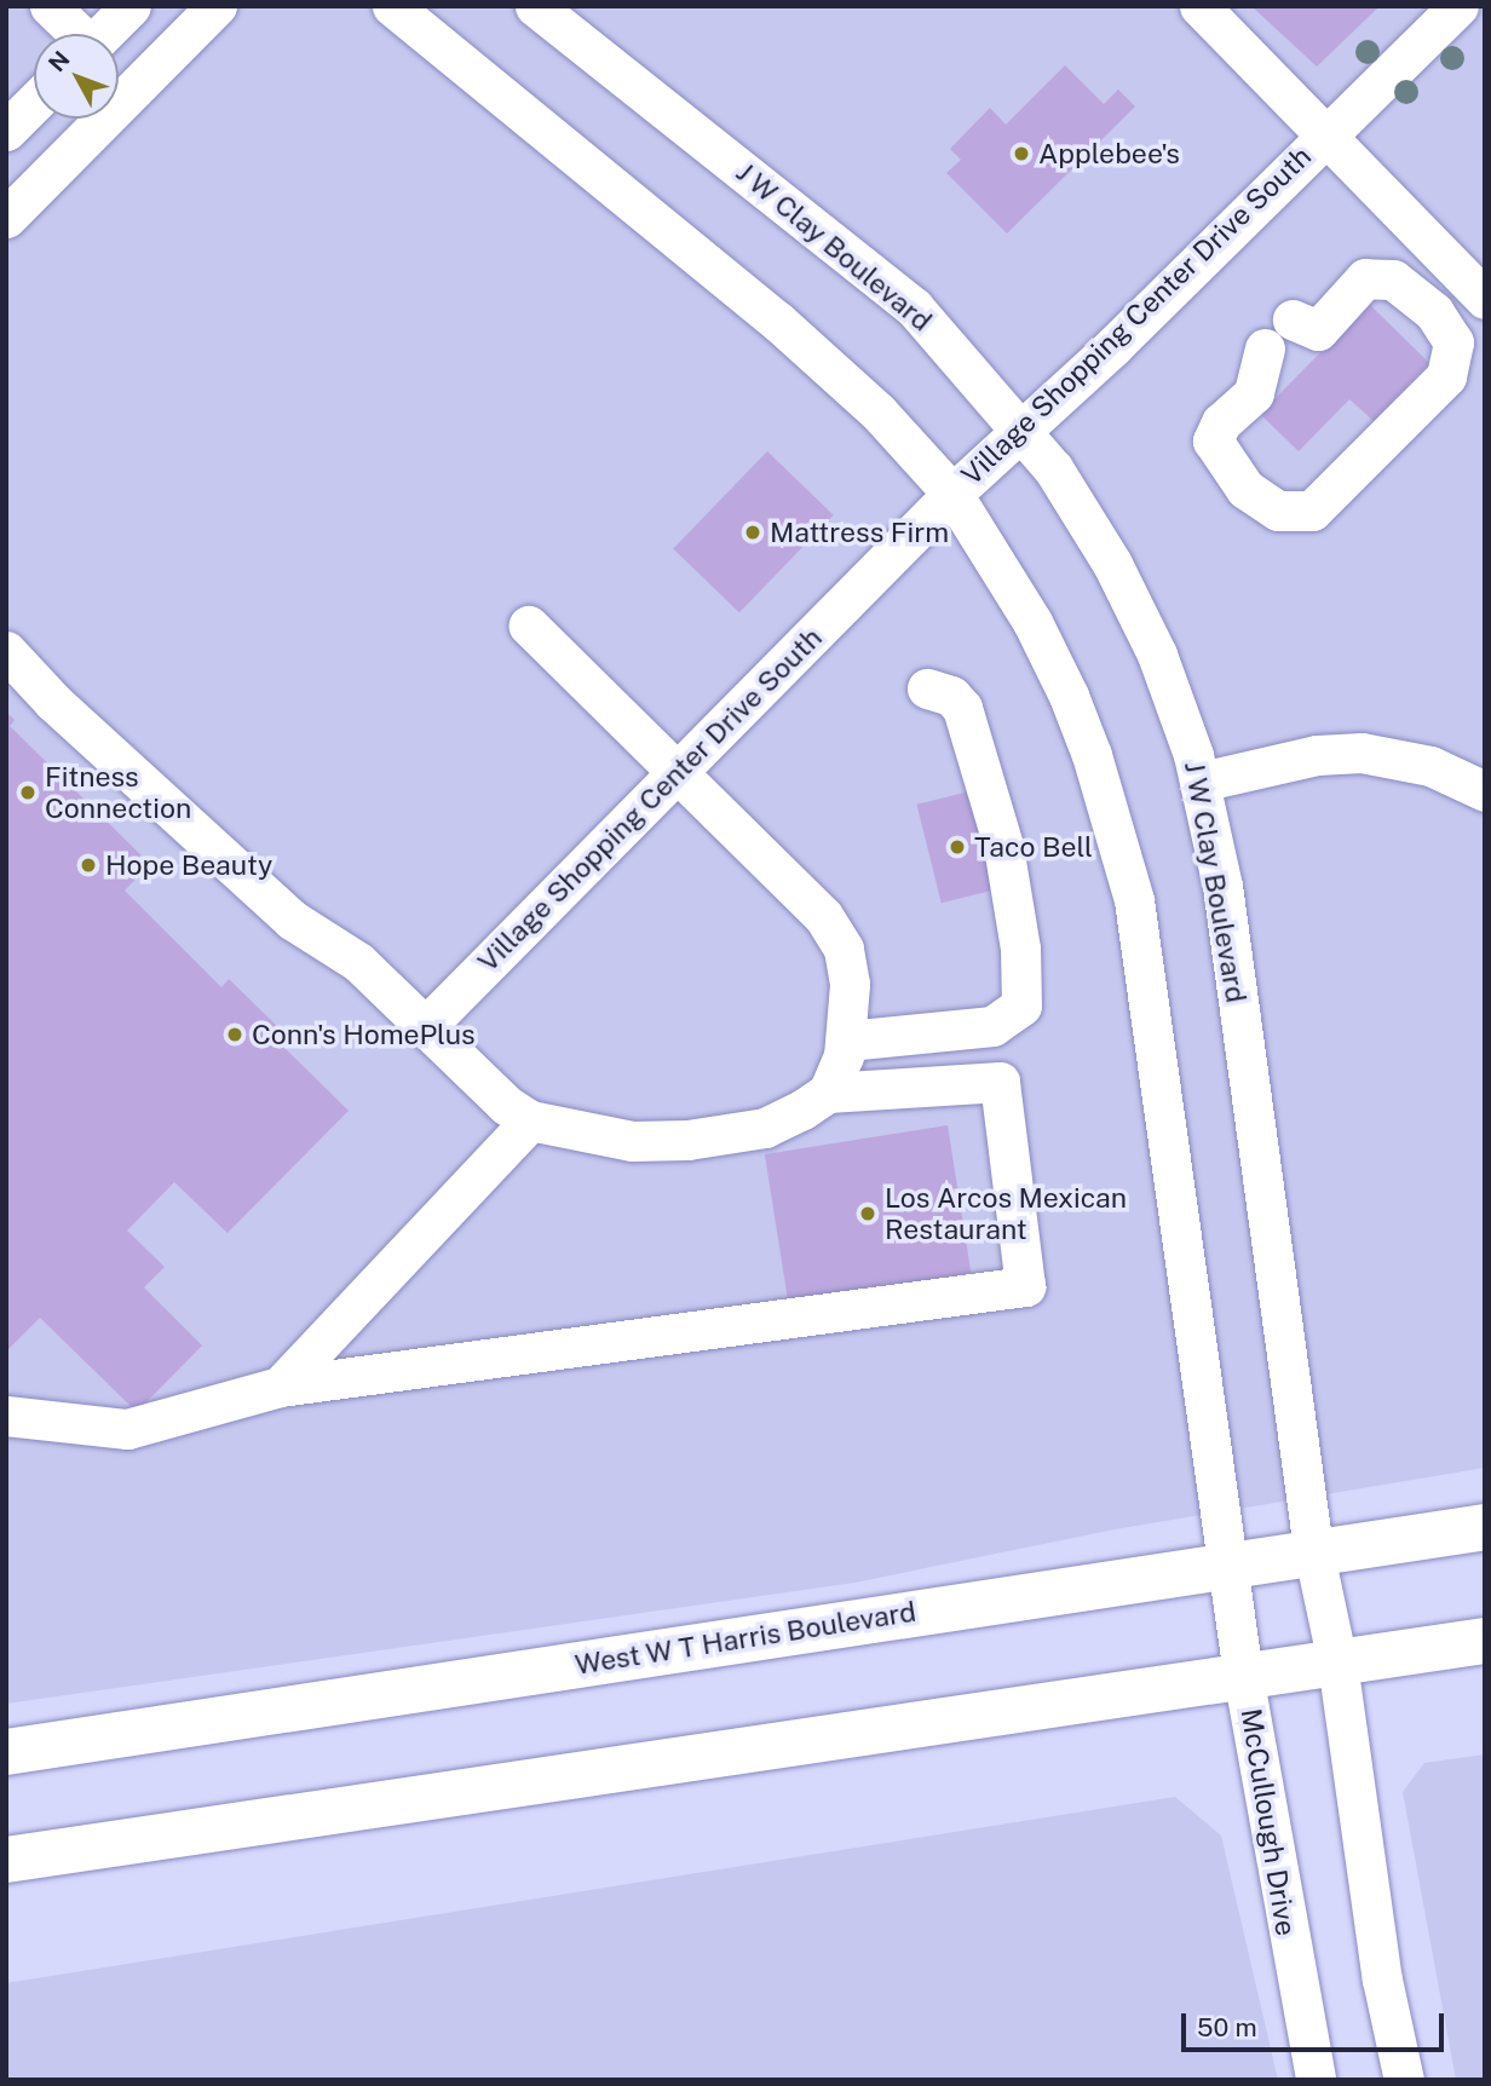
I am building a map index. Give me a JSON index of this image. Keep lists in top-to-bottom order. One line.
{"streets":{"main road":["West W T Harris Boulevard"],"street":["J W Clay Boulevard","Village Shopping Center Drive South","McCullough Drive"]},"crossings":[["J W Clay Boulevard","Village Shopping Center Drive South"],["J W Clay Boulevard","West W T Harris Boulevard"],["West W T Harris Boulevard","McCullough Drive"]],"places":["Applebee's","Mattress Firm","Fitness Connection","Taco Bell","Hope Beauty","Conn's HomePlus","Los Arcos Mexican Restaurant"],"scale_bar":"50 m","north":"top left"}
